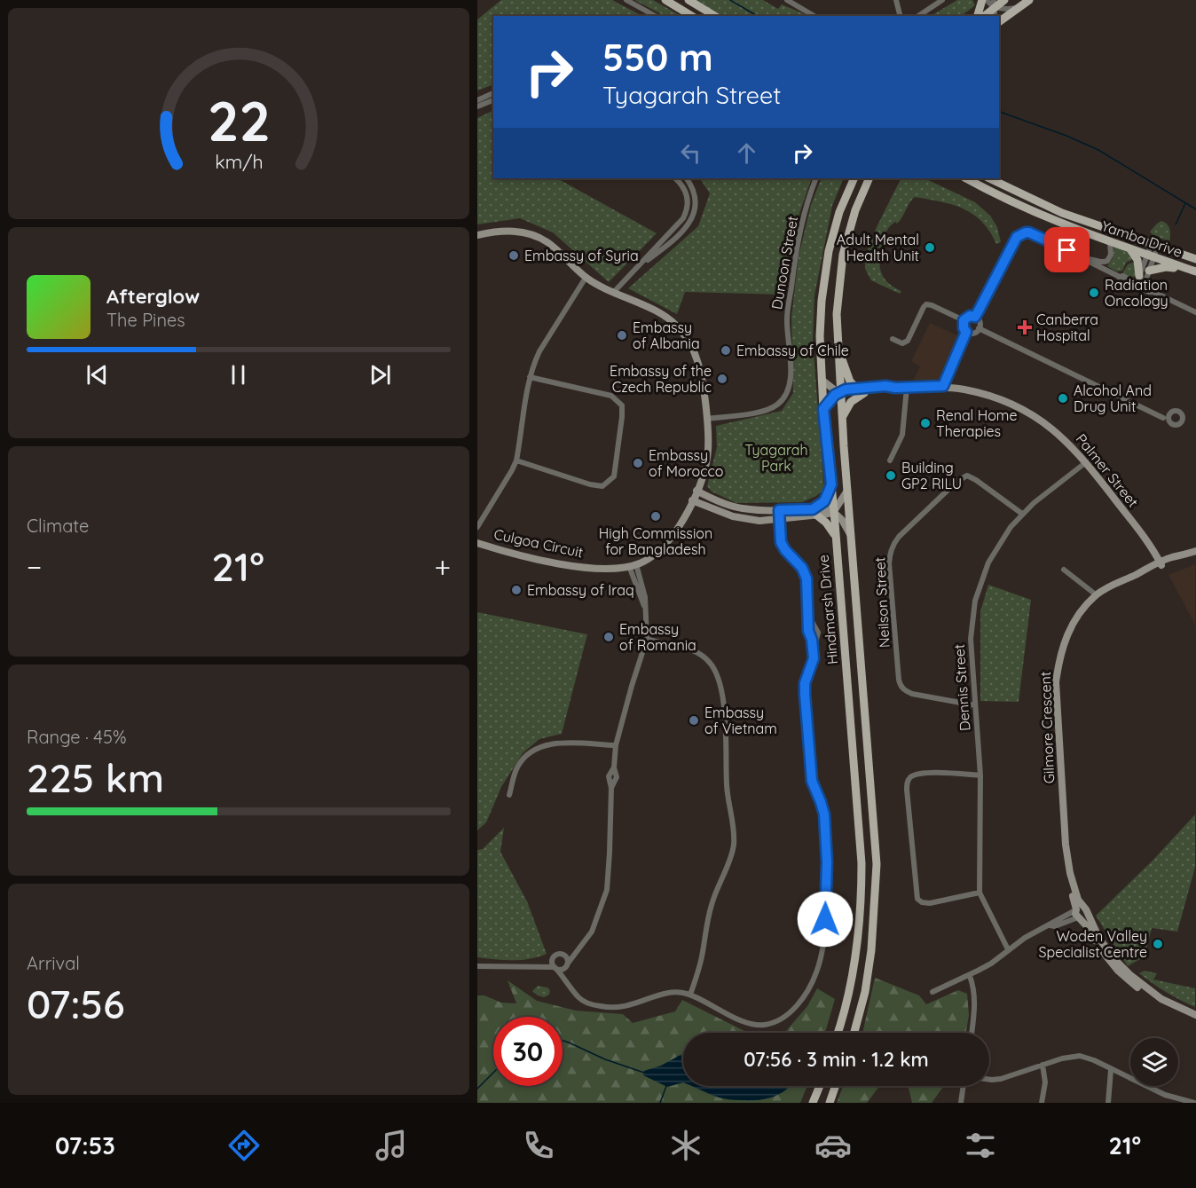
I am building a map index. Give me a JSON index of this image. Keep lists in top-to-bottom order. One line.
{"streets":{"main road":["Yamba Drive","Hindmarsh Drive"],"street":["Dunoon Street","Palmer Street","Culgoa Circuit","Neilson Street","Dennis Street","Gilmore Crescent"]},"crossings":[["Dunoon Street","Culgoa Circuit"],["Palmer Street","Hindmarsh Drive"],["Palmer Street","Dennis Street"],["Palmer Street","Gilmore Crescent"],["Neilson Street","Dennis Street"]],"parks":["Tyagarah Park"],"places":{"other":["Adult Mental Health Unit","Embassy of Syria","Radiation Oncology","Embassy of Albania","Embassy of Chile","Embassy of the Czech Republic","Alcohol And Drug Unit","Renal Home Therapies","Embassy of Morocco","Building GP2 RILU","High Commission for Bangladesh","Embassy of Iraq","Embassy of Romania","Embassy of Vietnam","Woden Valley Specialist Centre"],"health":["Canberra Hospital"]},"page":{"turn":["550 m","Tyagarah Street"],"song":["Afterglow","The Pines"],"tile":["Climate",["Range · 45%","225 km"],["Arrival","07:56"]],"heat":["−","21°","+"],"limit":"30","trip":"07:56 · 3 min · 1.2 km","tabs":["07:53","21°"],"gauge":["22","km/h"]}}
